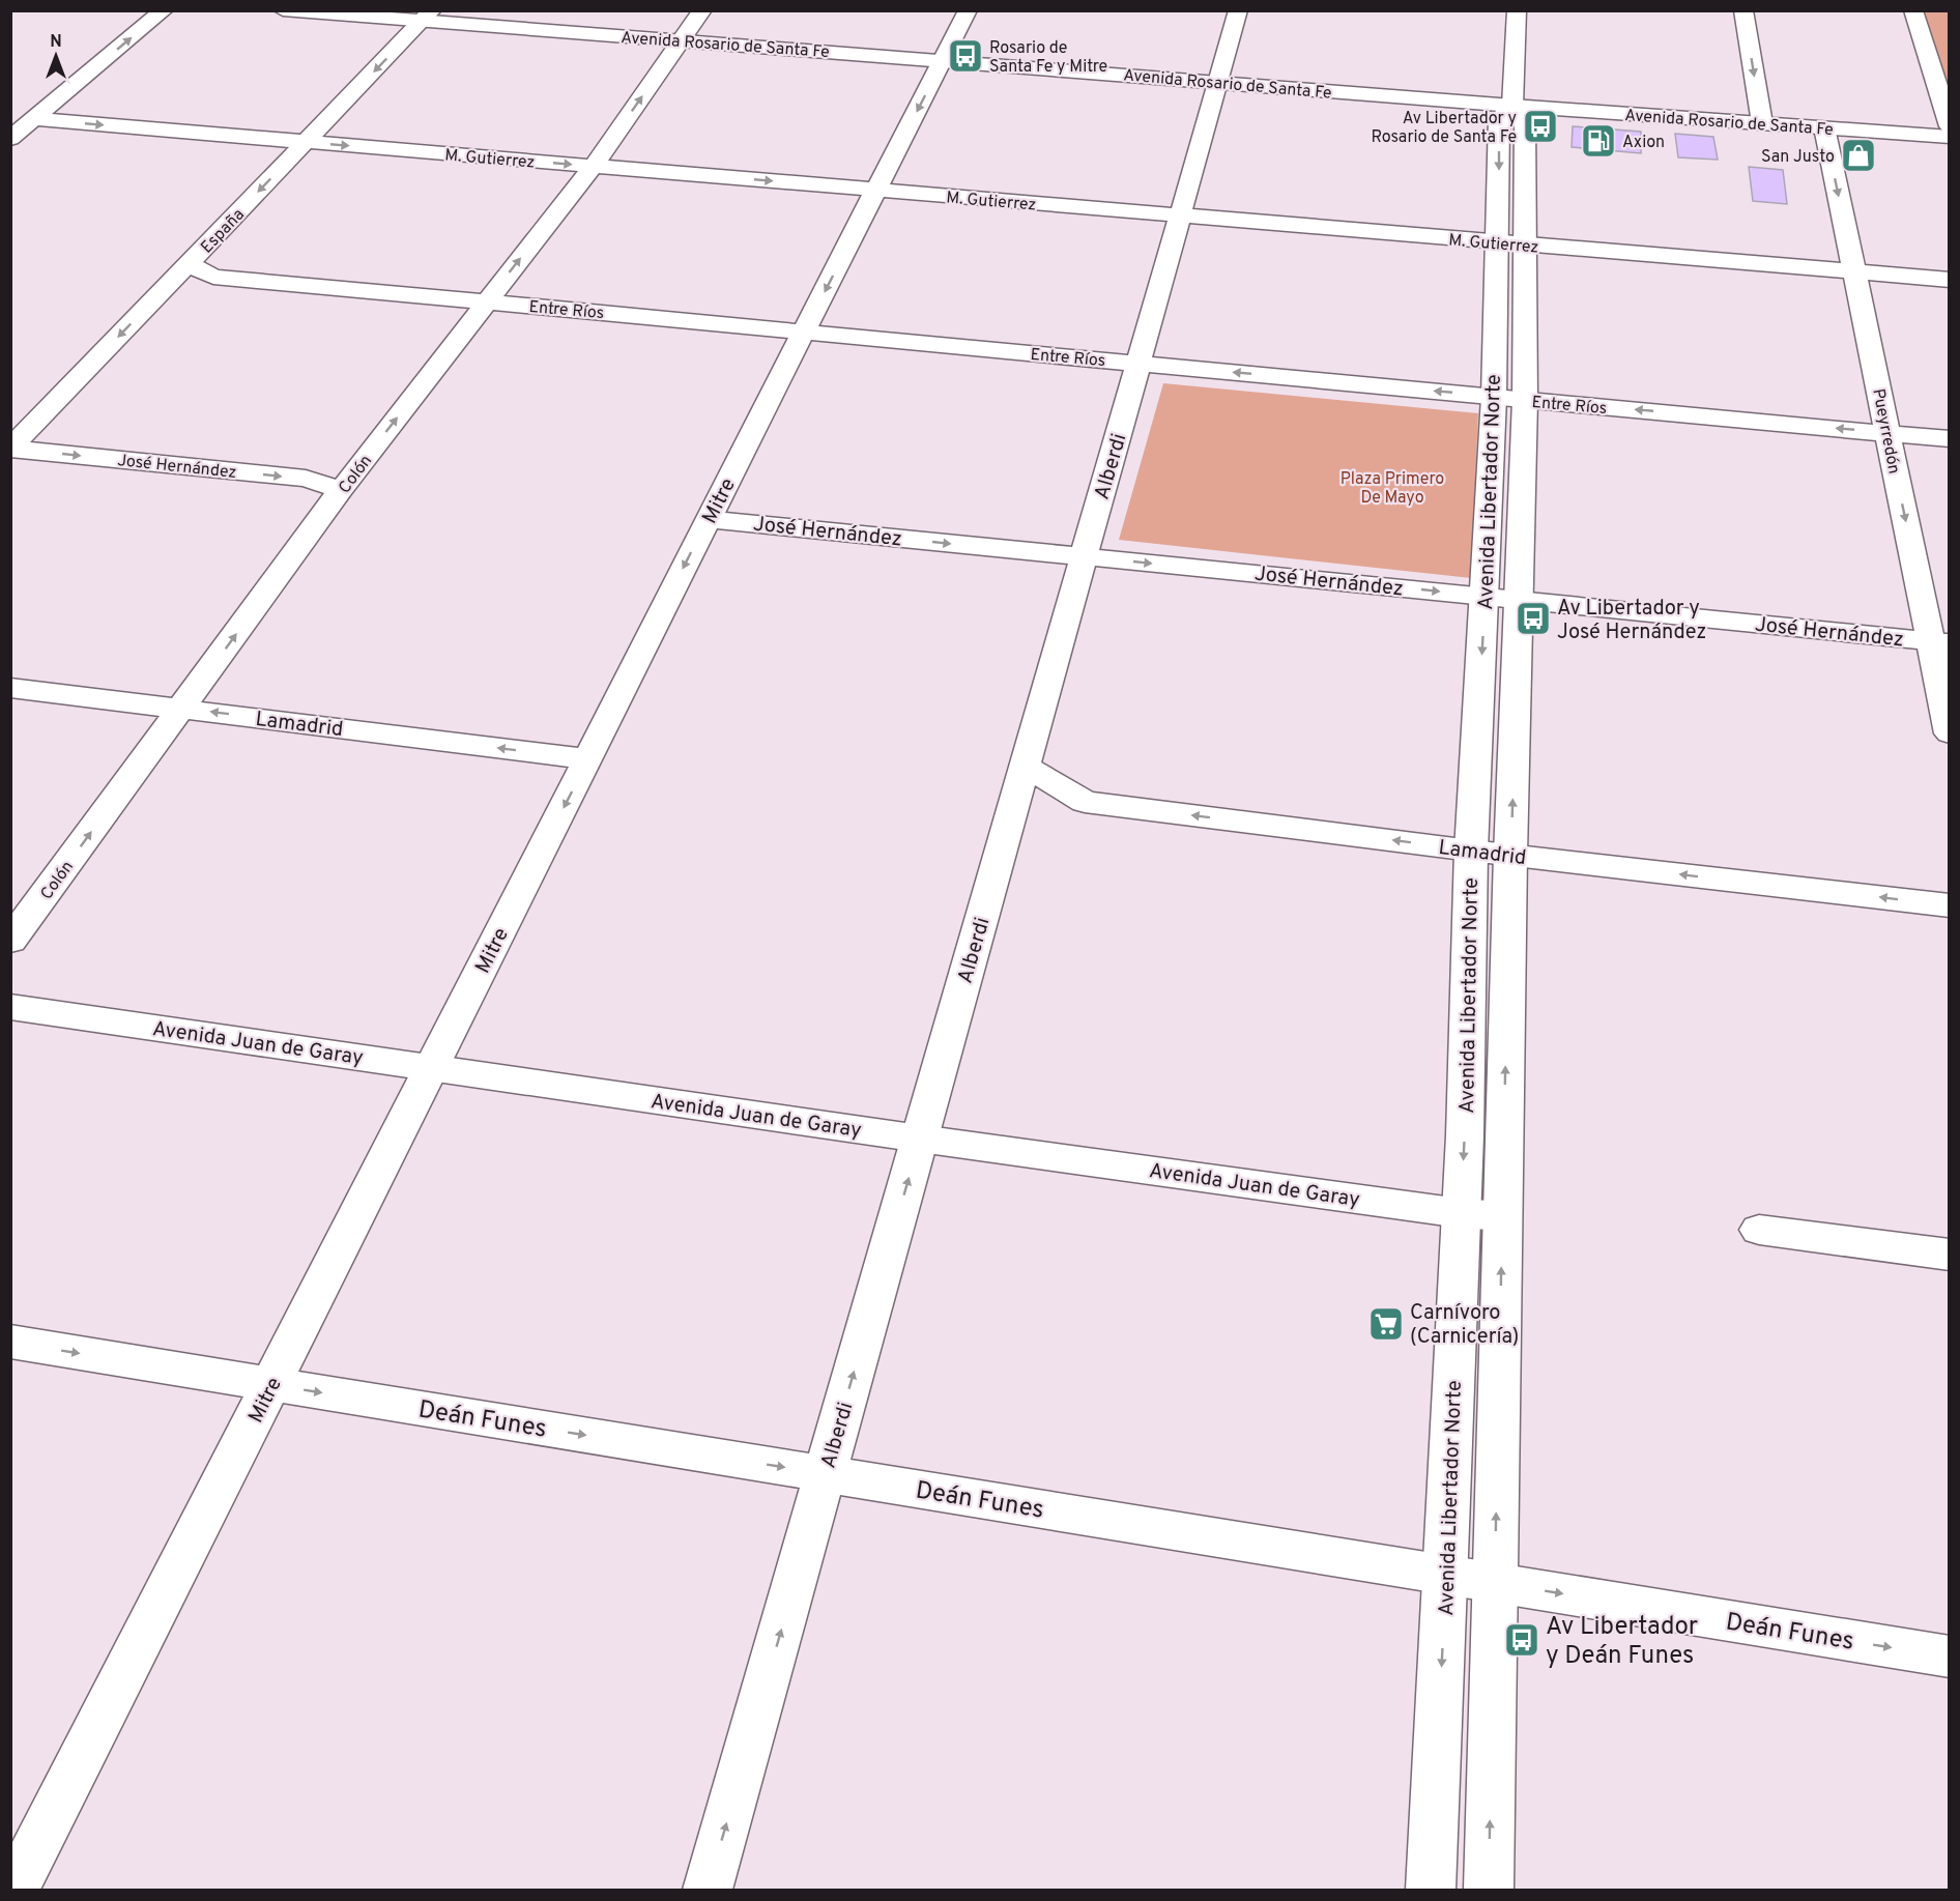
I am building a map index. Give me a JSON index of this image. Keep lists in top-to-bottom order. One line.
{"streets":{"street":["Avenida Rosario de Santa Fe","M. Gutierrez","España","Entre Ríos","Pueyrredón","José Hernández","Alberdi","Colón","Avenida Libertador Norte","Mitre","Lamadrid","Avenida Juan de Garay","Deán Funes"]},"crossings":[["Avenida Rosario de Santa Fe","España"],["Avenida Rosario de Santa Fe","Pueyrredón"],["Avenida Rosario de Santa Fe","Alberdi"],["Avenida Rosario de Santa Fe","Colón"],["Avenida Rosario de Santa Fe","Avenida Libertador Norte"],["Avenida Rosario de Santa Fe","Mitre"],["M. Gutierrez","España"],["M. Gutierrez","Pueyrredón"],["M. Gutierrez","Alberdi"],["M. Gutierrez","Colón"],["M. Gutierrez","Avenida Libertador Norte"],["M. Gutierrez","Mitre"],["España","Entre Ríos"],["España","José Hernández"],["Entre Ríos","Pueyrredón"],["Entre Ríos","Alberdi"],["Entre Ríos","Colón"],["Entre Ríos","Avenida Libertador Norte"],["Entre Ríos","Mitre"],["Pueyrredón","José Hernández"],["José Hernández","Alberdi"],["José Hernández","Colón"],["José Hernández","Avenida Libertador Norte"],["José Hernández","Mitre"],["Alberdi","Lamadrid"],["Alberdi","Avenida Juan de Garay"],["Alberdi","Deán Funes"],["Colón","Lamadrid"],["Avenida Libertador Norte","Lamadrid"],["Avenida Libertador Norte","Avenida Juan de Garay"],["Avenida Libertador Norte","Deán Funes"],["Mitre","Lamadrid"],["Mitre","Avenida Juan de Garay"],["Mitre","Deán Funes"]],"one_way":["M. Gutierrez","Entre Ríos","Pueyrredón","José Hernández","Alberdi","Colón","Mitre","Lamadrid","Deán Funes"],"parks":["Plaza Primero De Mayo"],"places":{"bus stop":["Rosario de Santa Fe y Mitre","Av Libertador y Rosario de Santa Fe","Av Libertador y José Hernández","Av Libertador y Deán Funes"],"fuel station":["Axion"],"shop":["San Justo"],"supermarket":["Carnívoro (Carnicería)"]},"north":"top"}
